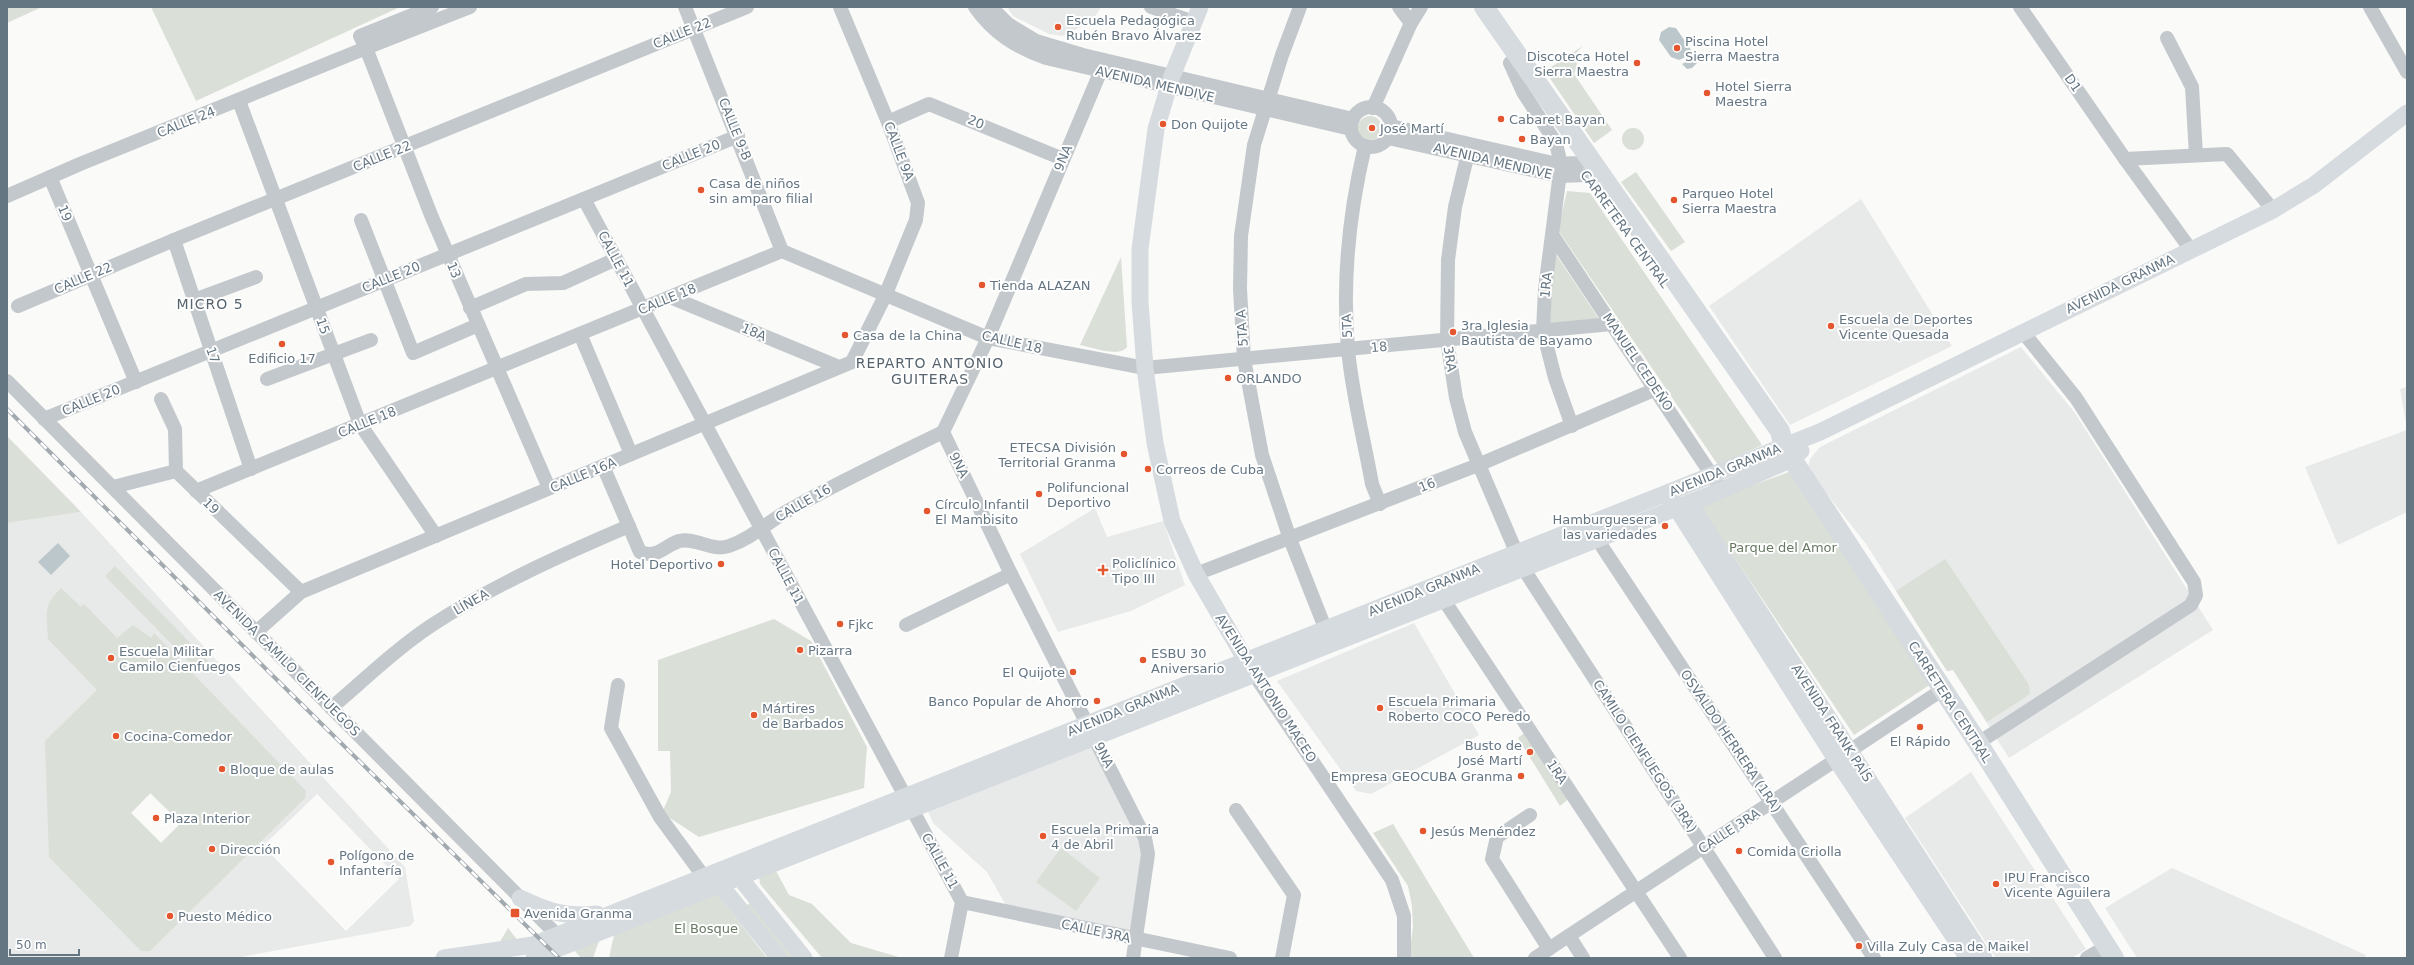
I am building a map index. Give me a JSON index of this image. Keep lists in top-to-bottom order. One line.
{"streets":{"highway":["CARRETERA CENTRAL"],"main road":["AVENIDA GRANMA","AVENIDA ANTONIO MACEO","AVENIDA FRANK PAÍS"],"street":["CALLE 22","D1","AVENIDA MENDIVE","CALLE 24","20","CALLE 9-B","CALLE 9A","CALLE 20","9NA","19","CALLE 11","13","1RA","CALLE 18","15","5TA","5TA A","18A","18","17","3RA","MANUEL CEDEÑO","CALLE 16A","16","CALLE 16","LÍNEA","AVENIDA CAMILO CIENFUEGOS","OSVALDO HERRERA (1RA)","CAMILO CIENFUEGOS (3RA)","CALLE 3RA"]},"crossings":[["CALLE 22","CALLE 9-B"],["CALLE 22","19"],["CALLE 22","13"],["CALLE 22","15"],["CALLE 22","17"],["D1","AVENIDA GRANMA"],["AVENIDA MENDIVE","9NA"],["AVENIDA MENDIVE","CARRETERA CENTRAL"],["AVENIDA MENDIVE","1RA"],["AVENIDA MENDIVE","5TA"],["AVENIDA MENDIVE","5TA A"],["AVENIDA MENDIVE","3RA"],["AVENIDA MENDIVE","AVENIDA ANTONIO MACEO"],["CALLE 24","19"],["CALLE 24","13"],["CALLE 24","15"],["20","CALLE 9A"],["20","9NA"],["CALLE 9-B","CALLE 20"],["CALLE 9-B","CALLE 18"],["CALLE 9A","CALLE 18"],["CALLE 9A","CALLE 16A"],["CALLE 20","19"],["CALLE 20","CALLE 11"],["CALLE 20","13"],["CALLE 20","15"],["CALLE 20","17"],["CALLE 20","AVENIDA CAMILO CIENFUEGOS"],["9NA","AVENIDA GRANMA"],["9NA","CALLE 18"],["9NA","CALLE 16"],["9NA","CALLE 3RA"],["19","CALLE 18"],["19","CALLE 16A"],["CARRETERA CENTRAL","AVENIDA GRANMA"],["CARRETERA CENTRAL","1RA"],["CARRETERA CENTRAL","CALLE 3RA"],["CALLE 11","AVENIDA GRANMA"],["CALLE 11","CALLE 18"],["CALLE 11","CALLE 16A"],["CALLE 11","CALLE 16"],["CALLE 11","CALLE 3RA"],["13","CALLE 18"],["13","CALLE 16A"],["AVENIDA GRANMA","1RA"],["AVENIDA GRANMA","5TA A"],["AVENIDA GRANMA","3RA"],["AVENIDA GRANMA","MANUEL CEDEÑO"],["AVENIDA GRANMA","AVENIDA CAMILO CIENFUEGOS"],["AVENIDA GRANMA","AVENIDA ANTONIO MACEO"],["AVENIDA GRANMA","AVENIDA FRANK PAÍS"],["AVENIDA GRANMA","OSVALDO HERRERA (1RA)"],["AVENIDA GRANMA","CAMILO CIENFUEGOS (3RA)"],["1RA","18"],["1RA","MANUEL CEDEÑO"],["1RA","16"],["1RA","CALLE 3RA"],["CALLE 18","15"],["CALLE 18","18A"],["CALLE 18","18"],["CALLE 18","17"],["CALLE 18","CALLE 16A"],["CALLE 18","AVENIDA ANTONIO MACEO"],["15","CALLE 16A"],["5TA","18"],["5TA","16"],["5TA A","18"],["5TA A","16"],["18A","CALLE 16A"],["18","3RA"],["18","MANUEL CEDEÑO"],["18","AVENIDA ANTONIO MACEO"],["3RA","16"],["3RA","CAMILO CIENFUEGOS (3RA)"],["MANUEL CEDEÑO","16"],["CALLE 16A","AVENIDA CAMILO CIENFUEGOS"],["16","AVENIDA ANTONIO MACEO"],["CALLE 16","LÍNEA"],["LÍNEA","AVENIDA CAMILO CIENFUEGOS"],["AVENIDA FRANK PAÍS","CALLE 3RA"],["OSVALDO HERRERA (1RA)","CALLE 3RA"],["CAMILO CIENFUEGOS (3RA)","CALLE 3RA"]],"districts":["MICRO 5","REPARTO ANTONIO GUITERAS"],"parks":["Parque del Amor","El Bosque"],"places":{"other":["Escuela Pedagógica Rubén Bravo Álvarez","Piscina Hotel Sierra Maestra","Discoteca Hotel Sierra Maestra","Hotel Sierra Maestra","Cabaret Bayan","Don Quijote","José Martí","Bayan","Casa de niños sin amparo filial","Parqueo Hotel Sierra Maestra","Tienda ALAZAN","Escuela de Deportes Vicente Quesada","3ra Iglesia Bautista de Bayamo","Casa de la China","Edificio 17","ORLANDO","ETECSA División Territorial Granma","Correos de Cuba","Polifuncional Deportivo","Círculo Infantil El Mambisito","Hamburguesera las variedades","Hotel Deportivo","Fjkc","Pizarra","Escuela Militar Camilo Cienfuegos","ESBU 30 Aniversario","El Quijote","Banco Popular de Ahorro","Escuela Primaria Roberto COCO Peredo","Mártires de Barbados","El Rápido","Cocina-Comedor","Busto de José Martí","Bloque de aulas","Empresa GEOCUBA Granma","Plaza Interior","Jesús Menéndez","Escuela Primaria 4 de Abril","Dirección","Comida Criolla","Polígono de Infantería","IPU Francisco Vicente Aguilera","Puesto Médico","Villa Zuly Casa de Maikel"],"health":["Policlínico Tipo III"],"transit":["Avenida Granma"]},"scale_bar":"50 m"}
